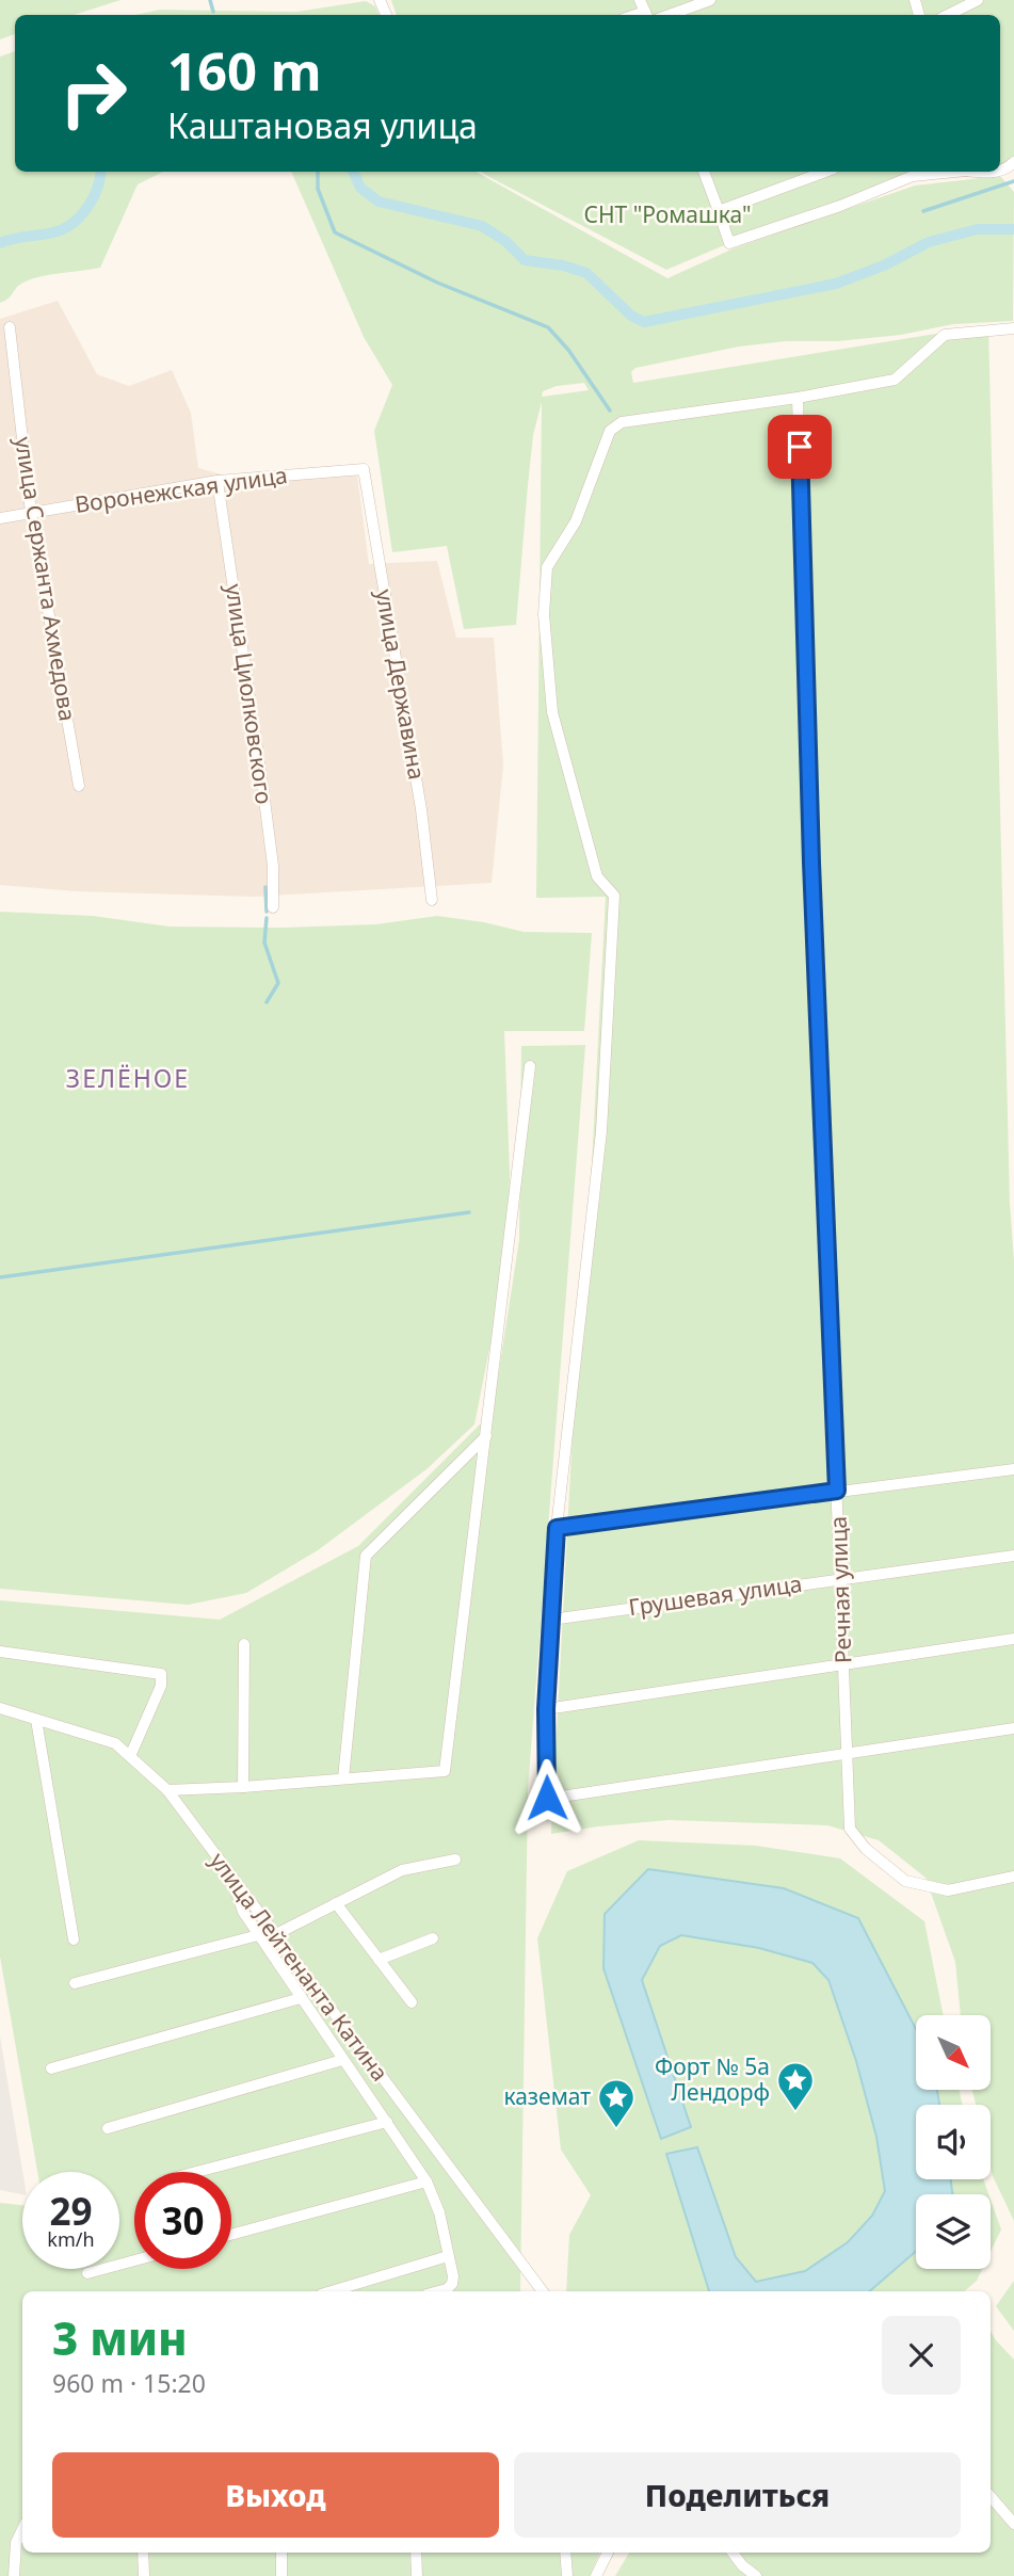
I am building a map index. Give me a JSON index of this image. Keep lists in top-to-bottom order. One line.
{"streets":{"street":["Воронежская улица","улица Сержанта Ахмедова","улица Державина","улица Циолковского","Речная улица","Грушевая улица","улица Лейтенанта Катина"]},"crossings":[["Воронежская улица","улица Сержанта Ахмедова"],["Воронежская улица","улица Державина"],["Воронежская улица","улица Циолковского"],["Речная улица","Грушевая улица"]],"districts":["ЗЕЛЁНОЕ"],"parks":["СНТ \"Ромашка\""],"places":{"place":["Форт № 5а Лендорф","каземат"]},"north":"bottom right","page":{"turn":["160 m","Каштановая улица"],"speed":"29 km/h","limit":"30","heading":["3 мин","960 m · 15:20"],"buttons":["Выход","Поделиться"]}}
